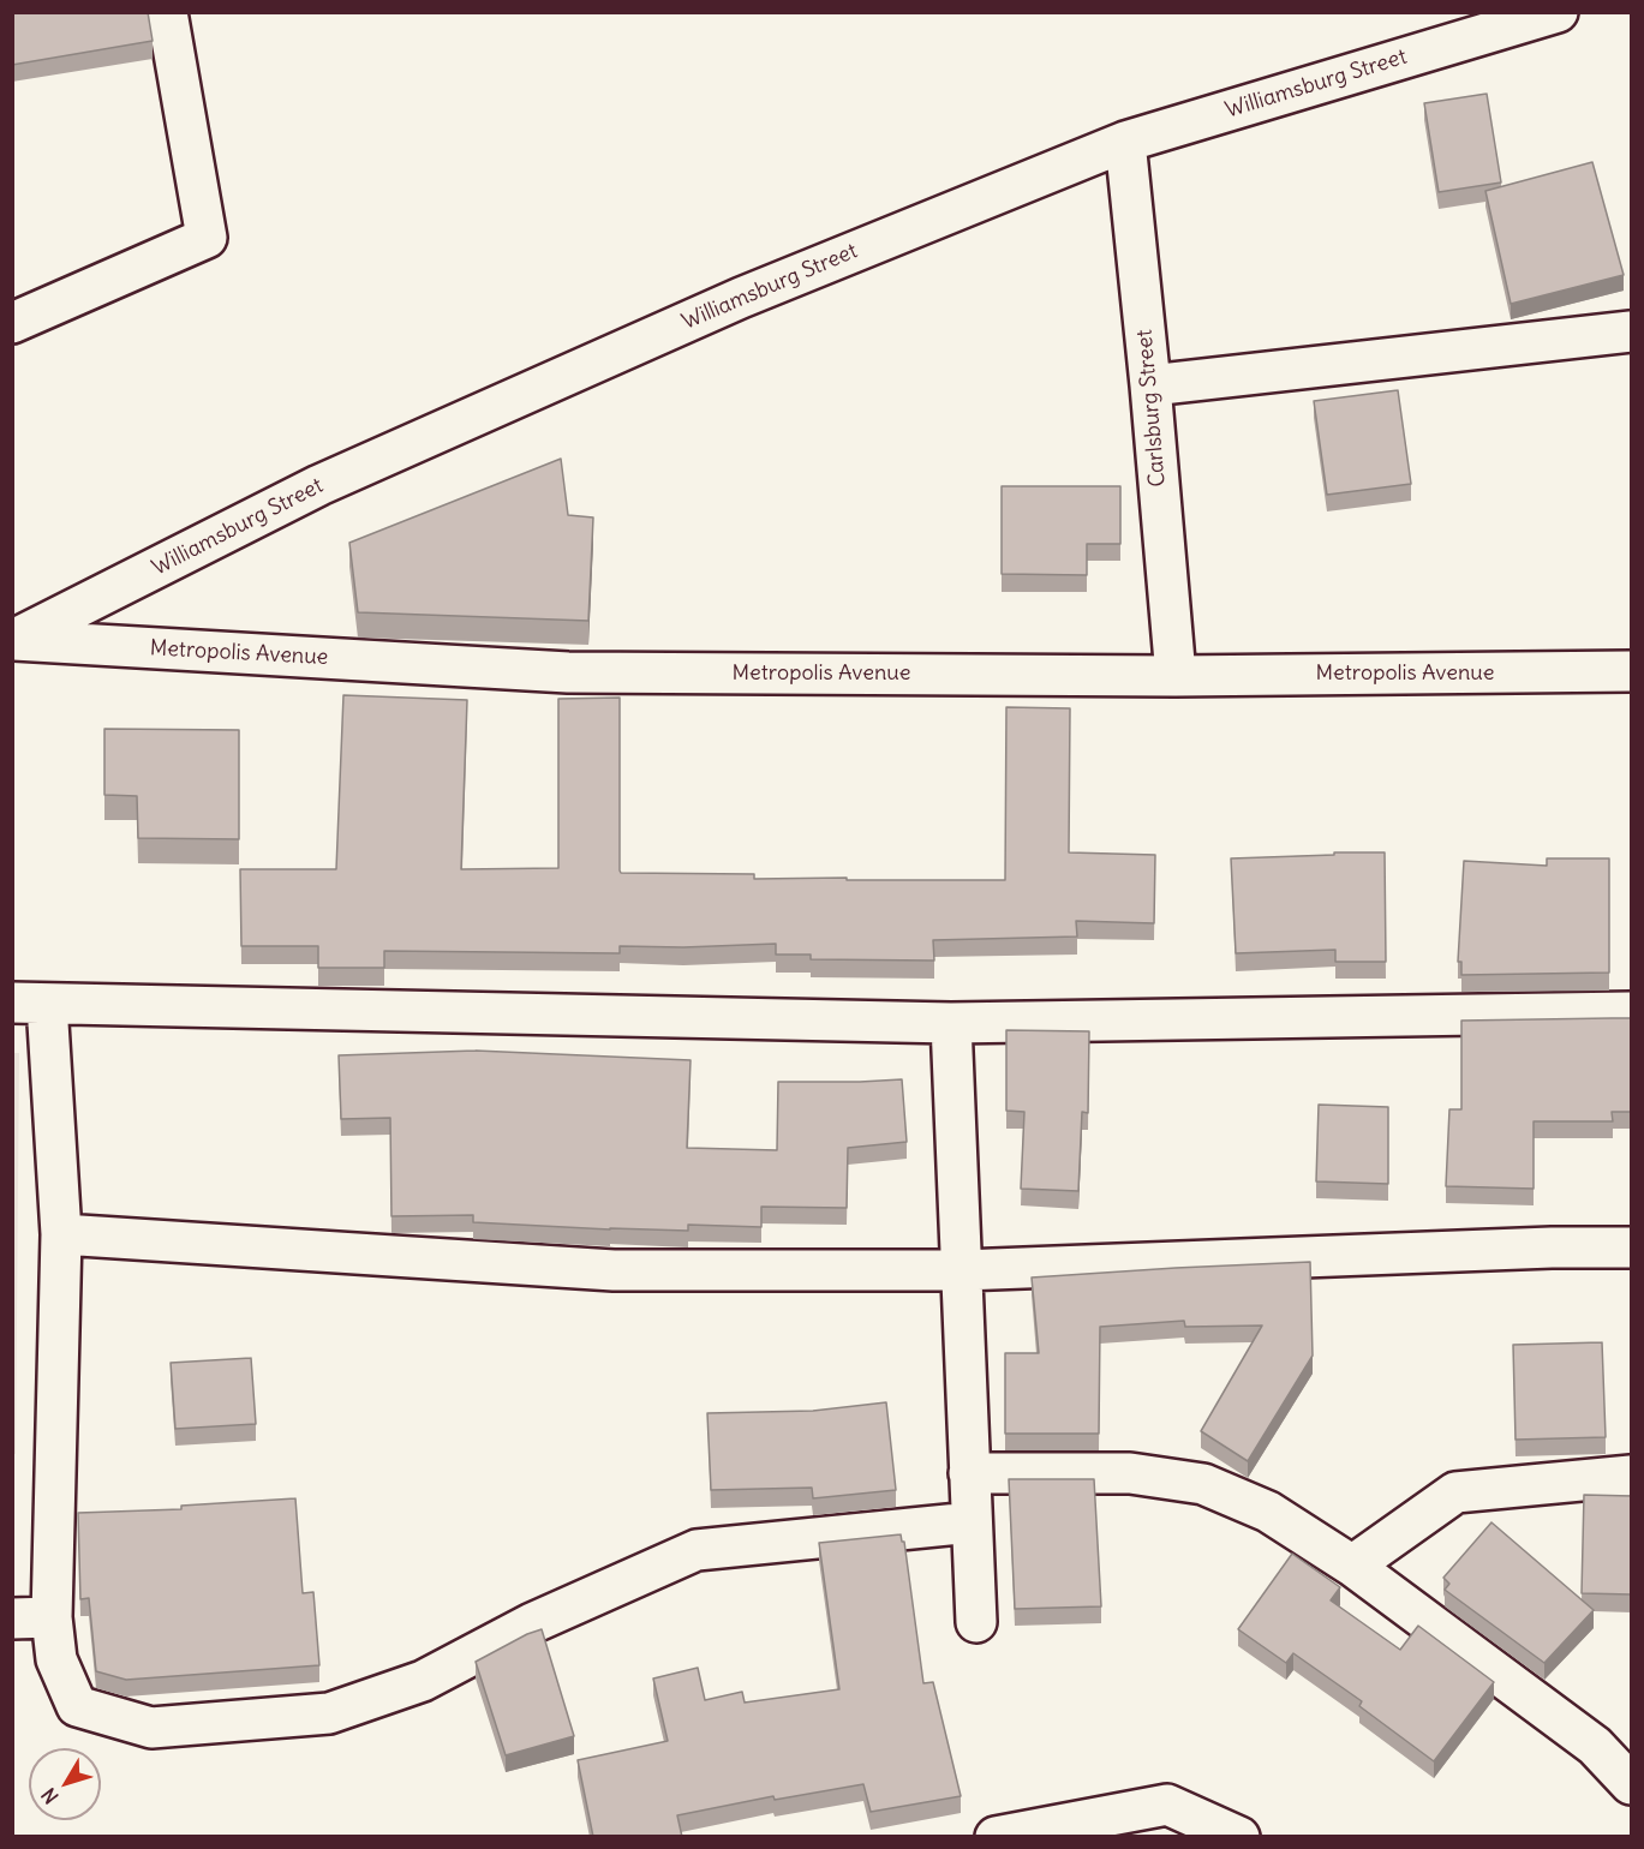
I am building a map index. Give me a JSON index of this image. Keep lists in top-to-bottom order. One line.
{"streets":{"street":["Williamsburg Street","Carlsburg Street","Metropolis Avenue"]},"crossings":[["Williamsburg Street","Carlsburg Street"],["Williamsburg Street","Metropolis Avenue"],["Carlsburg Street","Metropolis Avenue"]],"north":"bottom left"}
